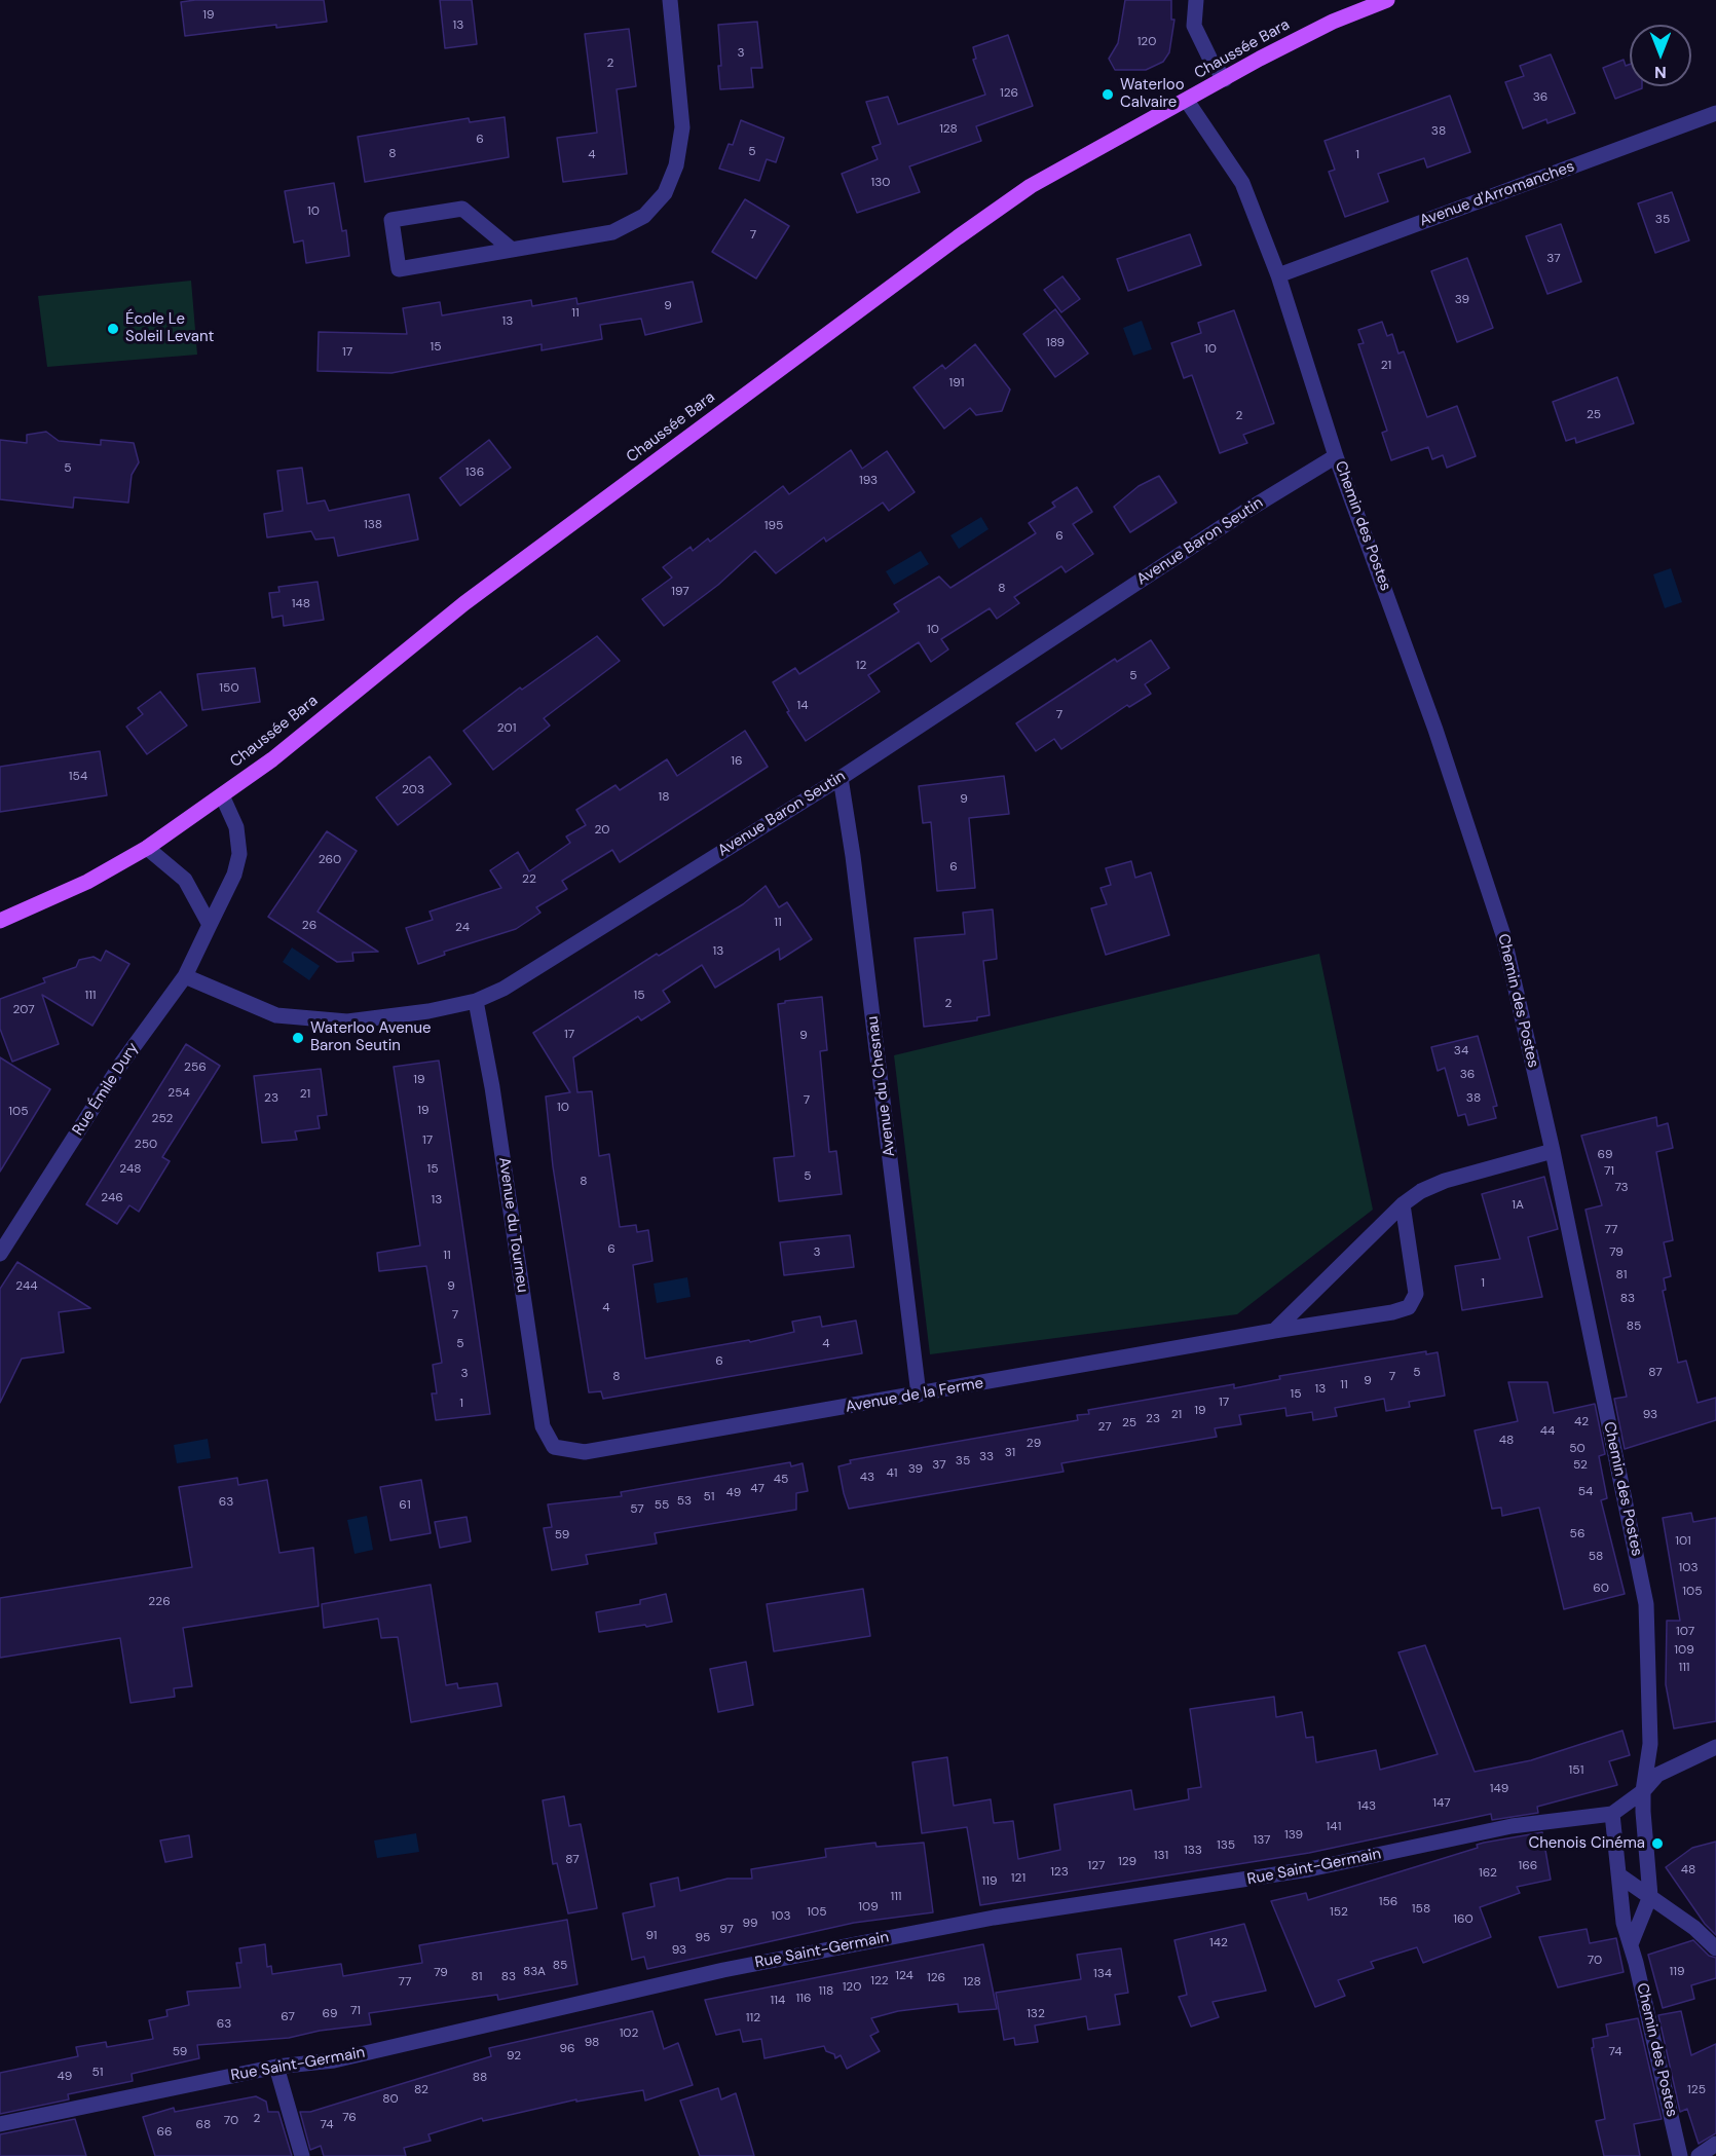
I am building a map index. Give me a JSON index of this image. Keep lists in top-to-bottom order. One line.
{"streets":{"main road":["Chaussée Bara"],"street":["Avenue d'Arromanches","Chemin des Postes","Avenue Baron Seutin","Avenue du Chesnau","Rue Émile Dury","Avenue du Tourneu","Avenue de la Ferme","Rue Saint-Germain"]},"crossings":[["Chaussée Bara","Chemin des Postes"],["Chaussée Bara","Rue Émile Dury"],["Avenue d'Arromanches","Chemin des Postes"],["Chemin des Postes","Avenue Baron Seutin"],["Chemin des Postes","Rue Saint-Germain"],["Avenue Baron Seutin","Avenue du Chesnau"],["Avenue Baron Seutin","Rue Émile Dury"],["Avenue Baron Seutin","Avenue du Tourneu"],["Avenue du Chesnau","Avenue de la Ferme"],["Avenue du Tourneu","Avenue de la Ferme"]],"places":["Waterloo Calvaire","École Le Soleil Levant","Waterloo Avenue Baron Seutin","Chenois Cinéma"],"house_numbers":["19","13","120","3","2","126","36","128","38","6","5","8","4","1","130","10","35","7","37","39","9","11","13","189","15","10","17","21","191","25","2","5","136","193","138","195","6","8","197","148","10","12","5","150","14","7","201","16","154","203","18","9","20","260","6","22","11","26","24","13","111","15","2","207","17","9","34","256","36","19","254","21","23","38","7","10","19","105","252","17","250","69","248","15","71","5","8","73","246","13","1A","77","6","3","79","11","81","1","244","9","83","4","7","85","5","4","6","5","87","3","8","7","9","11","13","15","17","1","19","21","93","23","42","25","27","44","48","29","50","31","33","35","37","52","39","41","43","45","47","54","49","51","53","63","61","55","57","56","59","101","58","103","60","105","226","107","109","111","151","149","147","143","141","139","137","135","133","131","87","129","127","166","48","123","162","121","119","111","156","109","158","105","152","103","160","99","97","91","95","142","93","70","85","83A","119","79","134","124","81","83","126","122","77","128","120","118","116","114","71","69","132","67","112","63","102","98","96","59","74","92","51","49","88","82","125","80","76","2","70","68","74","66"],"north":"bottom"}
